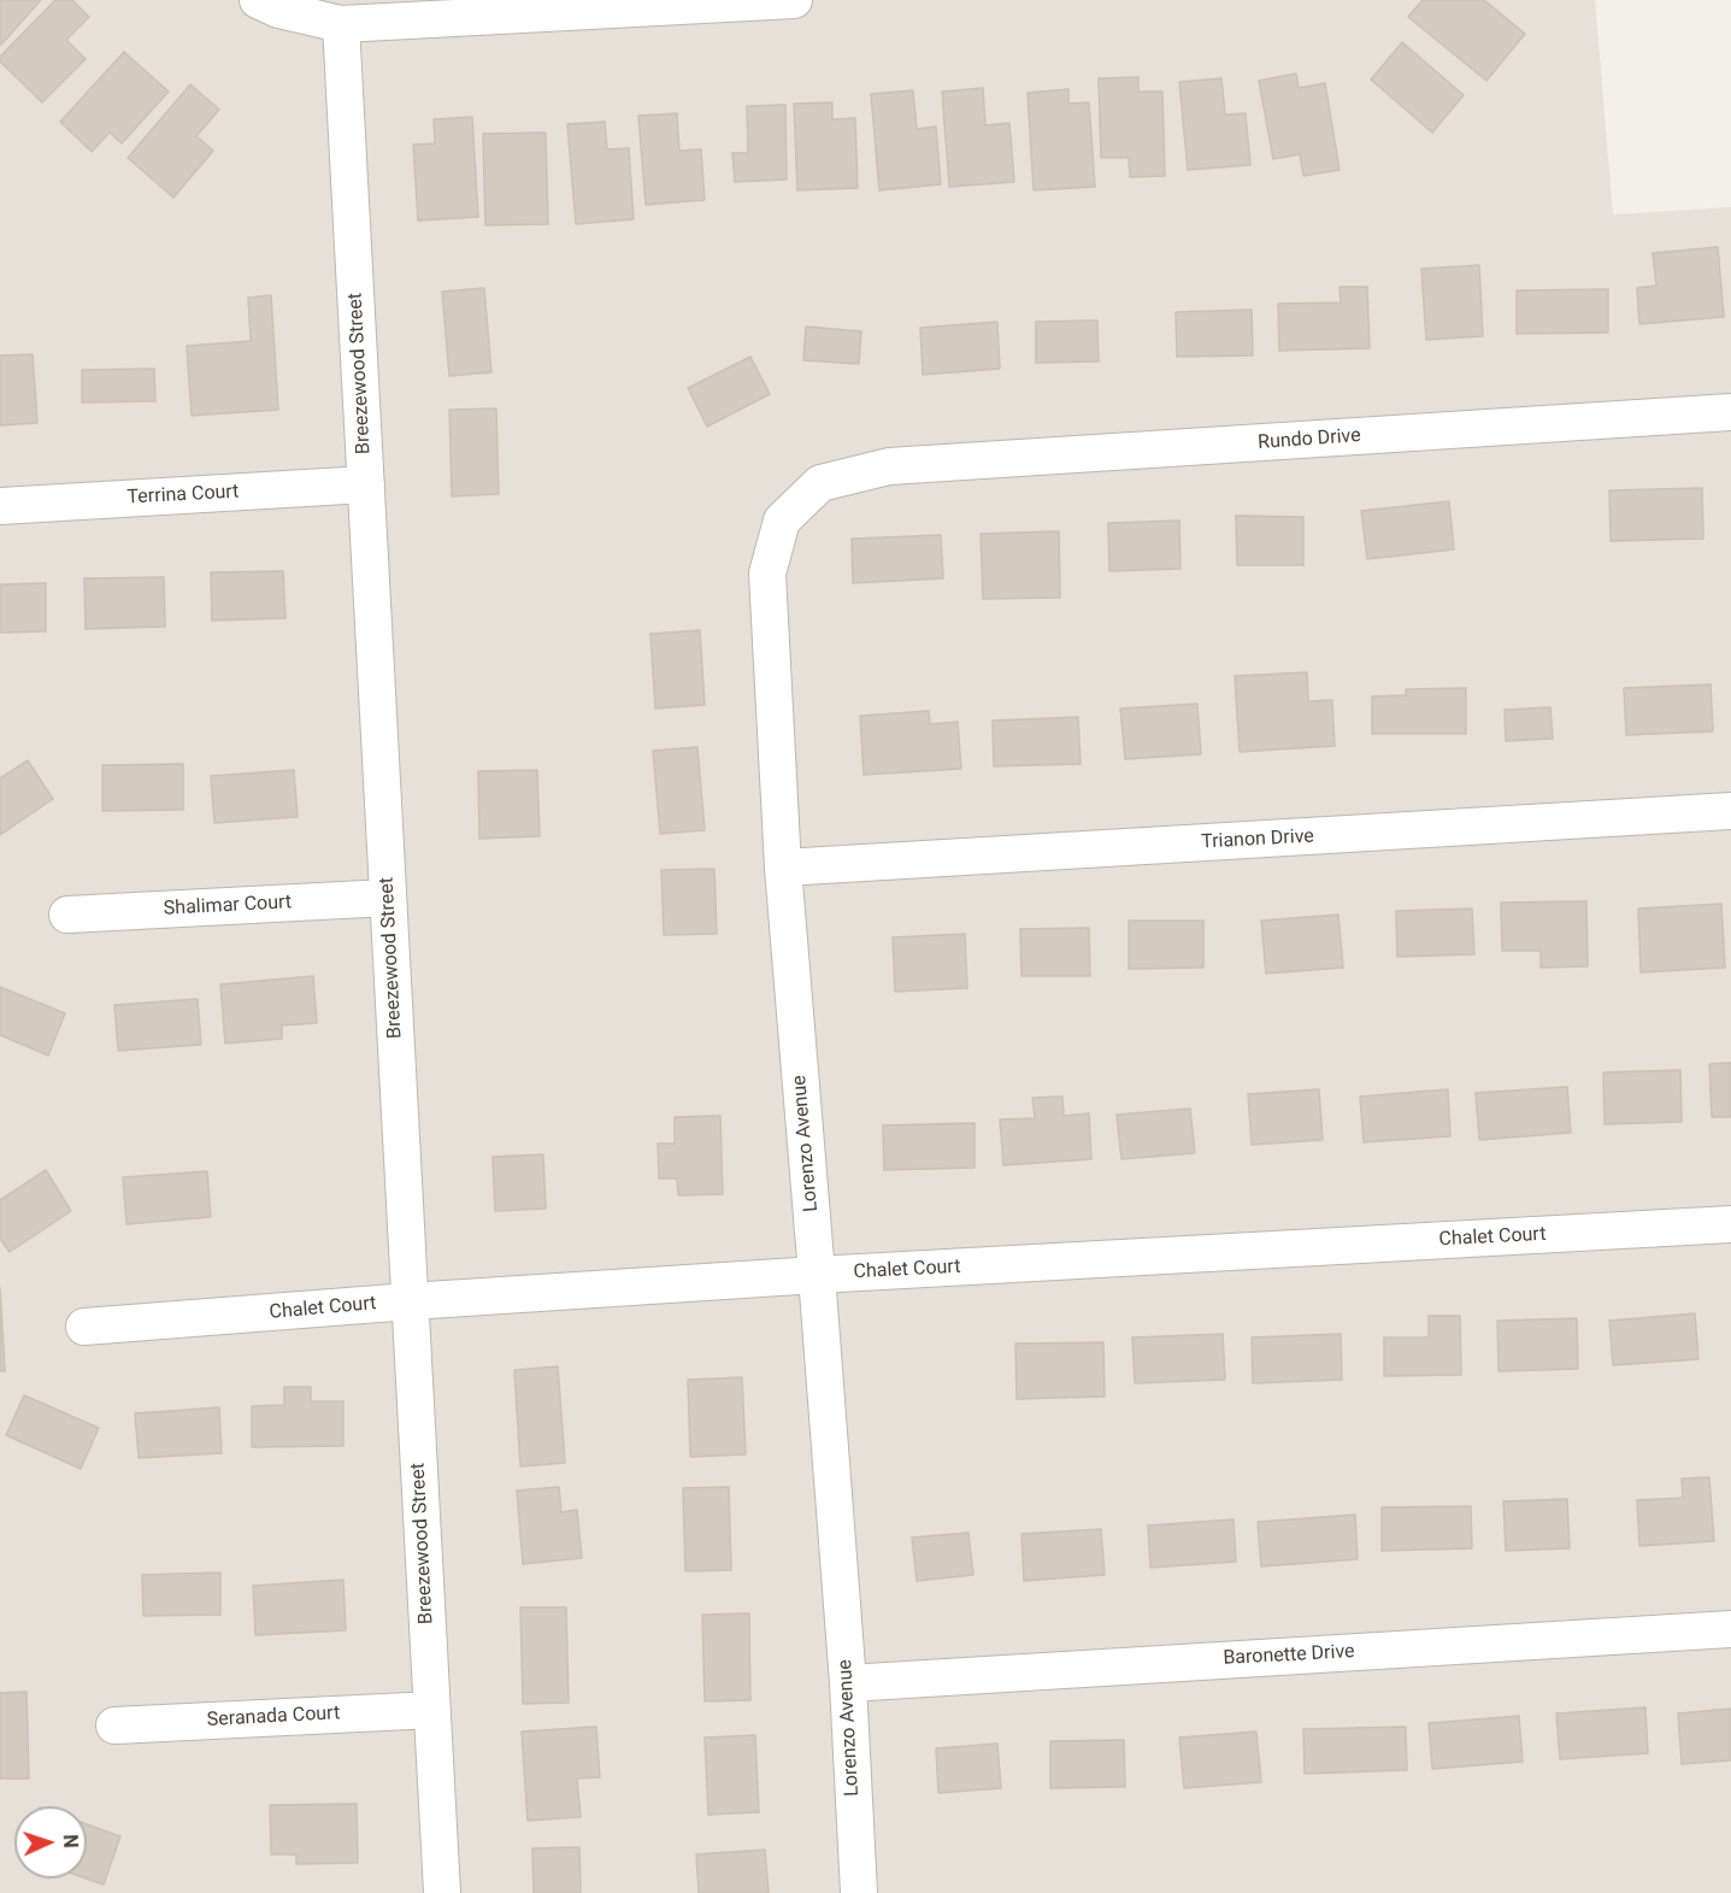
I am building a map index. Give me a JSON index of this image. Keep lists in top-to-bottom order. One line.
{"streets":{"street":["Breezewood Street","Rundo Drive","Terrina Court","Trianon Drive","Shalimar Court","Lorenzo Avenue","Chalet Court","Baronette Drive","Seranada Court"]},"crossings":[["Breezewood Street","Terrina Court"],["Breezewood Street","Shalimar Court"],["Breezewood Street","Chalet Court"],["Breezewood Street","Seranada Court"],["Rundo Drive","Lorenzo Avenue"],["Trianon Drive","Lorenzo Avenue"],["Lorenzo Avenue","Chalet Court"],["Lorenzo Avenue","Baronette Drive"]],"north":"right"}
